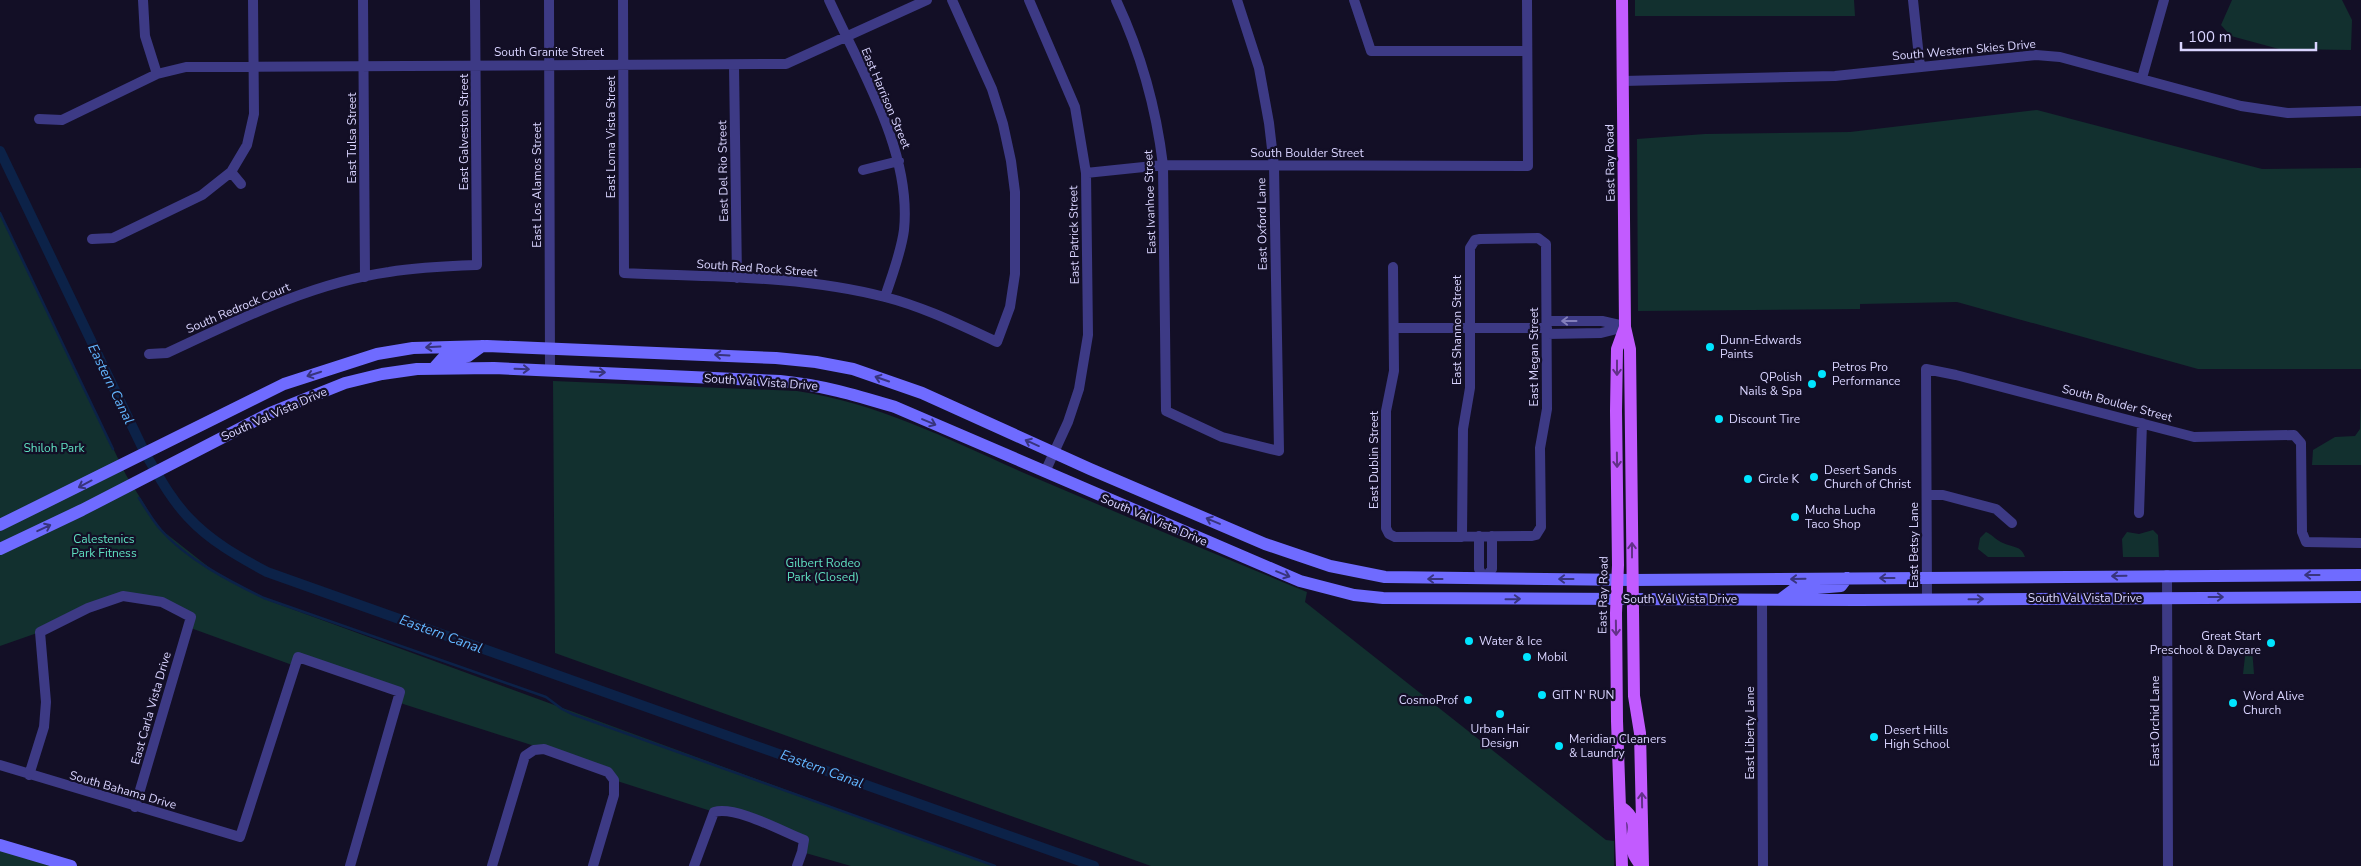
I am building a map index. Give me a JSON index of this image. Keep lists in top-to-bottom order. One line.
{"streets":{"main road":["East Ray Road","South Val Vista Drive"],"street":["South Western Skies Drive","South Granite Street","East Harrison Street","East Galveston Street","East Loma Vista Street","East Tulsa Street","South Boulder Street","East Del Rio Street","East Los Alamos Street","East Ivanhoe Street","East Oxford Lane","East Patrick Street","South Red Rock Street","South Redrock Court","East Shannon Street","East Megan Street","East Dublin Street","East Betsy Lane","East Carla Vista Drive","East Orchid Lane","East Liberty Lane","South Bahama Drive"]},"crossings":[["South Western Skies Drive","East Ray Road"],["South Granite Street","East Harrison Street"],["South Granite Street","East Galveston Street"],["South Granite Street","East Loma Vista Street"],["South Granite Street","East Tulsa Street"],["South Granite Street","East Del Rio Street"],["South Granite Street","East Los Alamos Street"],["East Harrison Street","South Red Rock Street"],["East Galveston Street","South Redrock Court"],["East Loma Vista Street","South Red Rock Street"],["East Tulsa Street","South Redrock Court"],["South Boulder Street","East Ivanhoe Street"],["South Boulder Street","East Oxford Lane"],["South Boulder Street","East Patrick Street"],["South Boulder Street","East Betsy Lane"],["East Ray Road","South Val Vista Drive"],["East Del Rio Street","South Red Rock Street"],["East Los Alamos Street","South Val Vista Drive"],["East Ivanhoe Street","East Oxford Lane"],["East Patrick Street","South Val Vista Drive"],["East Shannon Street","East Megan Street"],["East Shannon Street","East Dublin Street"],["South Val Vista Drive","East Betsy Lane"],["South Val Vista Drive","East Orchid Lane"],["South Val Vista Drive","East Liberty Lane"],["East Carla Vista Drive","South Bahama Drive"]],"water":["Eastern Canal"],"parks":["Shiloh Park","Calestenics Park Fitness","Gilbert Rodeo Park (Closed)"],"places":["Dunn-Edwards Paints","Petros Pro Performance","QPolish Nails & Spa","Discount Tire","Desert Sands Church of Christ","Circle K","Mucha Lucha Taco Shop","Water & Ice","Great Start Preschool & Daycare","Mobil","GIT N' RUN","CosmoProf","Word Alive Church","Urban Hair Design","Desert Hills High School","Meridian Cleaners & Laundry"],"scale_bar":"100 m"}
